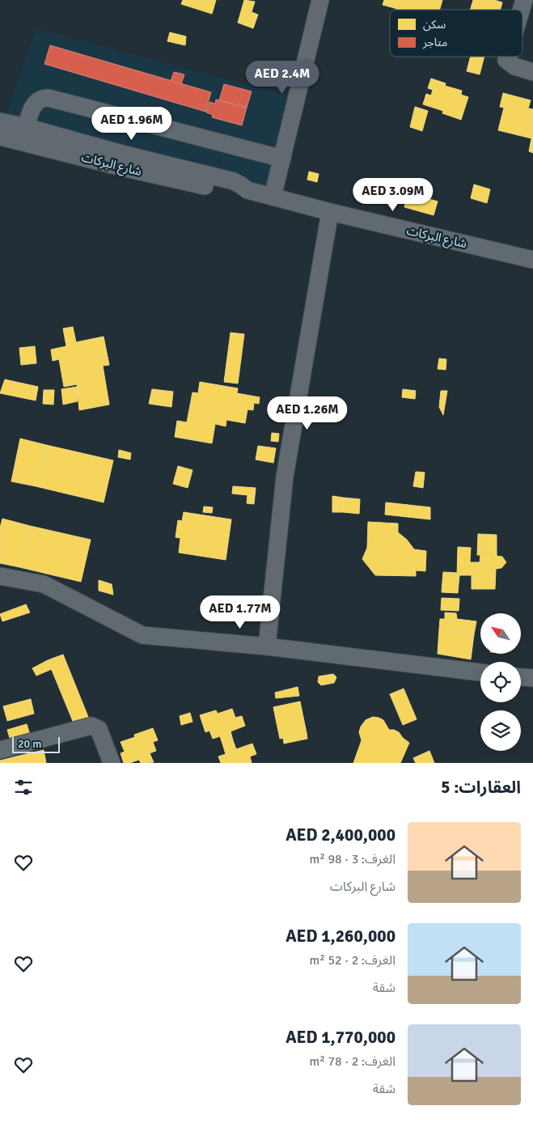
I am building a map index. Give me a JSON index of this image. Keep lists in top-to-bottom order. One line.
{"streets":{"street":["شارع البركات"]},"legend":["سكن","متاجر"],"scale_bar":"20 m","north":"top left","page":{"price":["AED 2.4M","AED 1.96M","AED 3.09M","AED 1.26M","AED 1.77M"],"scale":"20 m","heading":"العقارات: 5","list":[{"name":"AED 2,400,000","note":"الغرف: 3 · 98 m² · شارع البركات"},{"name":"AED 1,260,000","note":"الغرف: 2 · 52 m² · شقة"},{"name":"AED 1,770,000","note":"الغرف: 2 · 78 m² · شقة"}]}}
